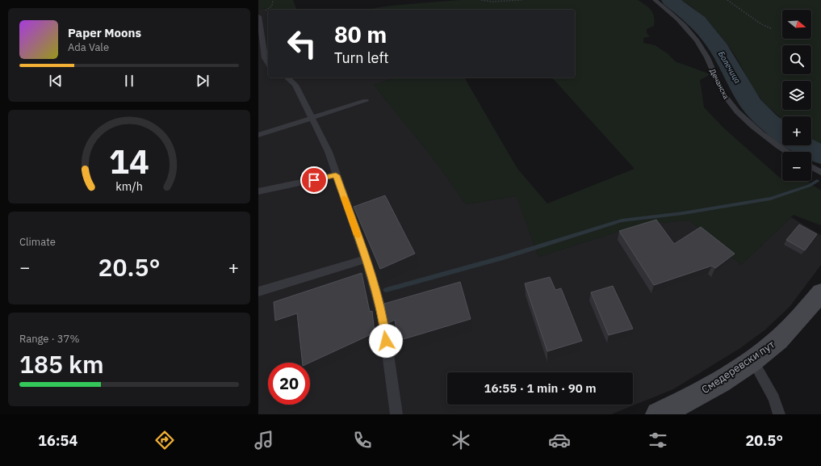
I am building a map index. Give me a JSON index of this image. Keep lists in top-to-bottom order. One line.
{"streets":{"main road":["Смедеревски пут"],"lane":["Дечанска"]},"water":["Болечица"],"north":"right","page":{"map_buttons":["+","−"],"turn":["80 m","Turn left"],"song":["Paper Moons","Ada Vale"],"tile":["Climate",["Range · 37%","185 km"]],"heat":["−","20.5°","+"],"limit":"20","trip":"16:55 · 1 min · 90 m","tabs":["16:54","20.5°"],"gauge":["14","km/h"]}}
